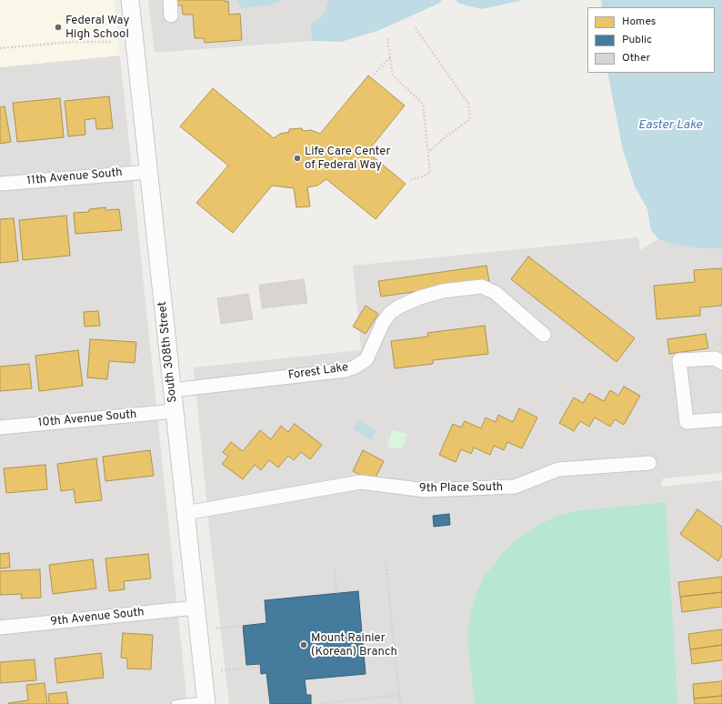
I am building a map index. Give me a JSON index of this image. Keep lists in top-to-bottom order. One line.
{"streets":{"street":["11th Avenue South","South 308th Street","Forest Lake","10th Avenue South","9th Place South","9th Avenue South"]},"crossings":[["11th Avenue South","South 308th Street"],["South 308th Street","Forest Lake"],["South 308th Street","10th Avenue South"],["South 308th Street","9th Place South"],["South 308th Street","9th Avenue South"]],"water":["Easter Lake"],"places":["Federal Way High School","Life Care Center of Federal Way","Mount Rainier (Korean) Branch"],"legend":["Homes","Public","Other"]}
